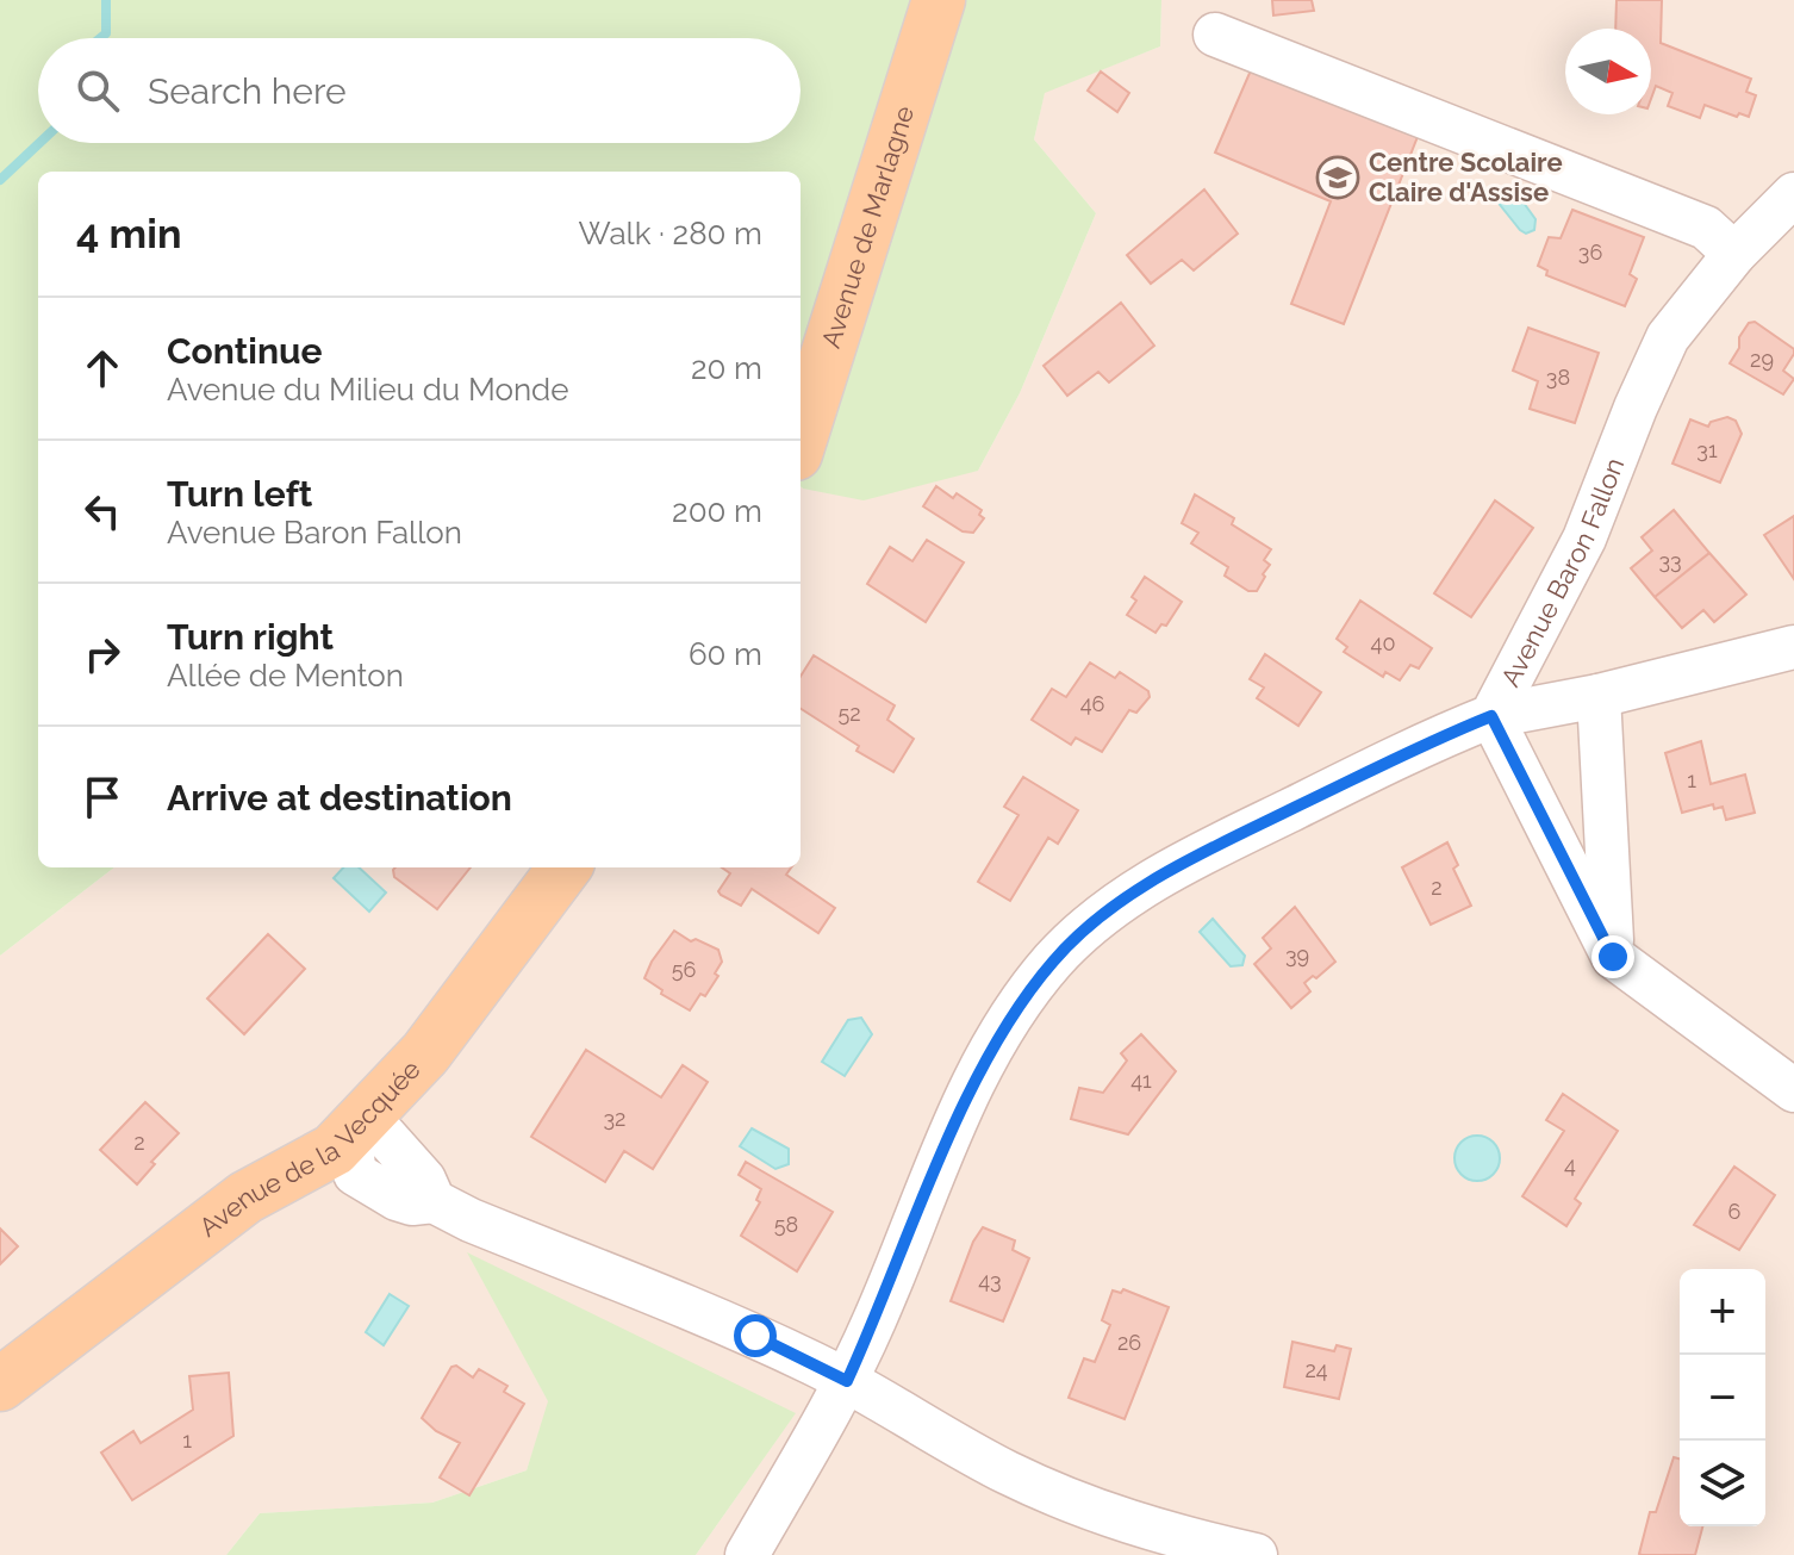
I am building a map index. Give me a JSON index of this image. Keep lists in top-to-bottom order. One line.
{"streets":{"main road":["Avenue de Marlagne","Avenue de la Vecquée"],"street":["Avenue Baron Fallon"]},"places":{"school or university":["Centre Scolaire Claire d'Assise"]},"house_numbers":["36","29","38","31","33","40","46","52","1","2","39","56","41","32","2","4","6","58","43","26","24","1"],"north":"right","page":{"search":"Search here","heading":["4 min","Walk · 280 m"],"list":[["Continue","Avenue du Milieu du Monde","20 m"],["Turn left","Avenue Baron Fallon","200 m"],["Turn right","Allée de Menton","60 m"],"Arrive at destination"],"map_buttons":["+","−"]}}
